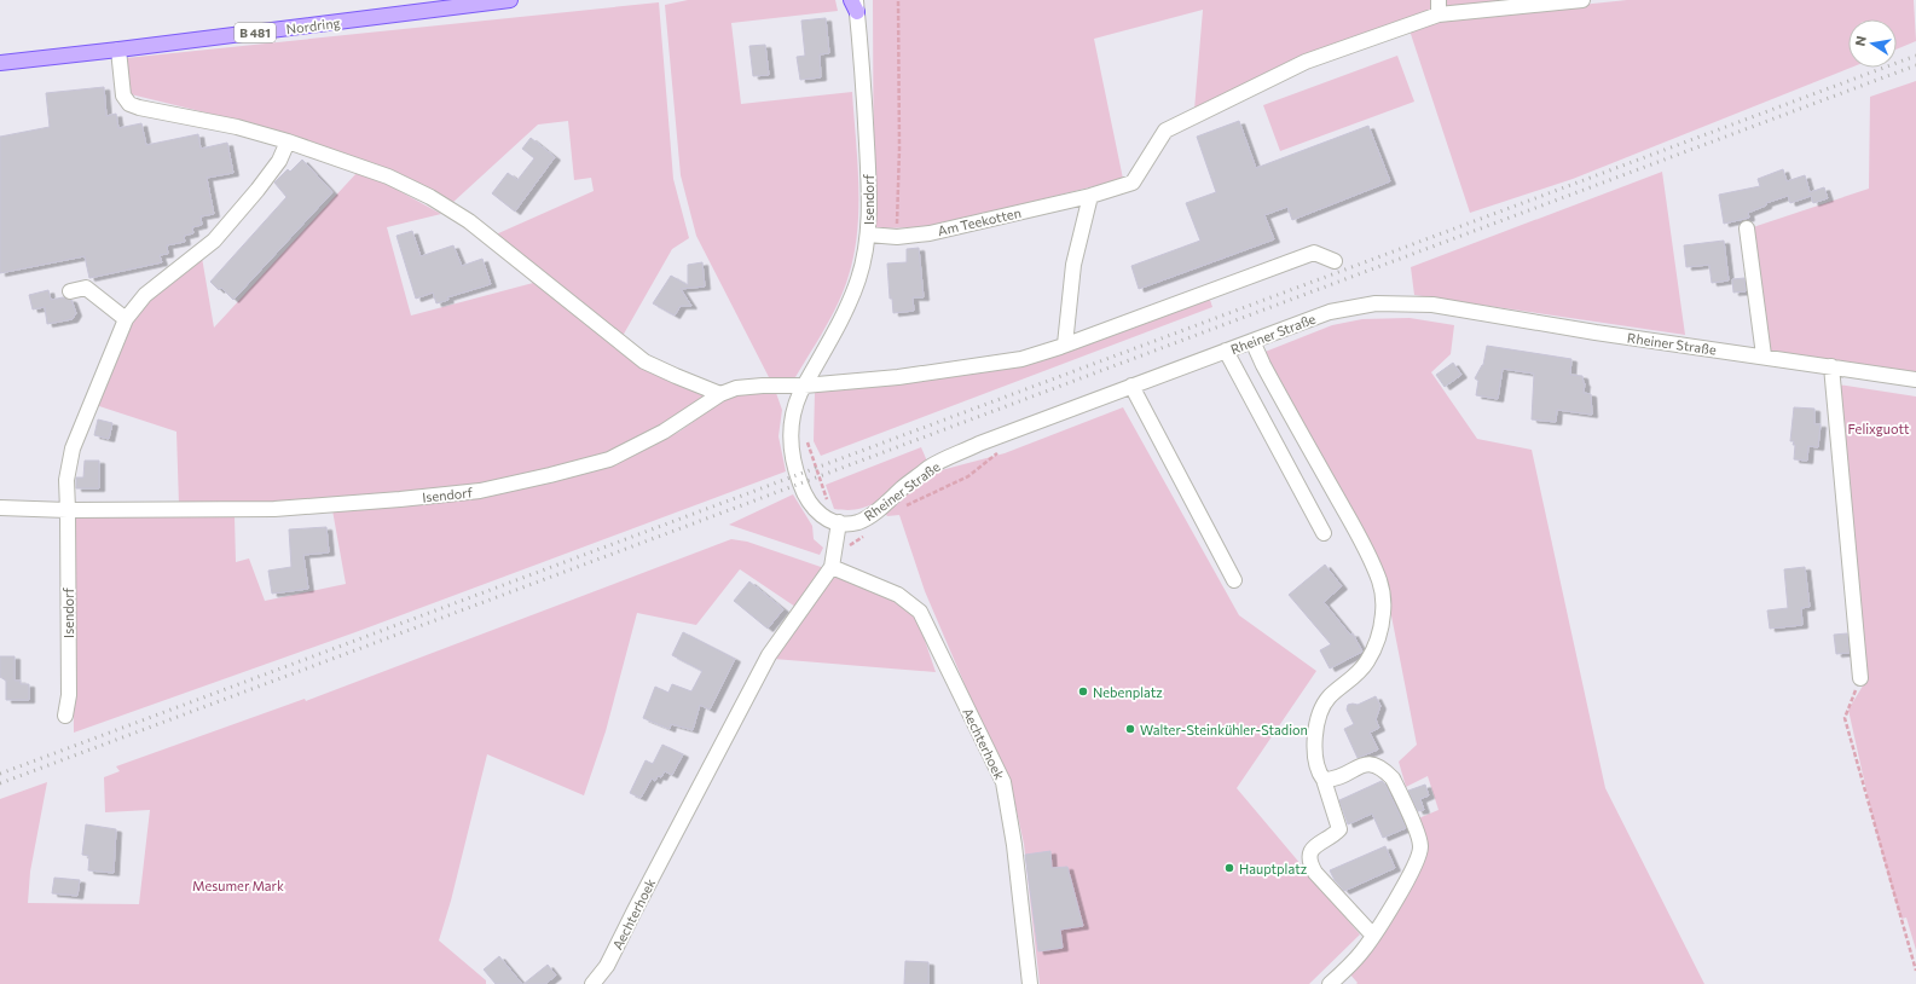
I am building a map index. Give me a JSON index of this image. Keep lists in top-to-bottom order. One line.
{"streets":{"main road":["Nordring","B 481"],"street":["Isendorf","Am Teekotten","Rheiner Straße","Aechterhoek"]},"crossings":[["Isendorf","Am Teekotten"],["Isendorf","Rheiner Straße"],["Isendorf","Aechterhoek"],["Rheiner Straße","Aechterhoek"]],"parks":["Felixguott","Mesumer Mark"],"places":["Nebenplatz","Walter-Steinkühler-Stadion","Hauptplatz"],"north":"left"}
